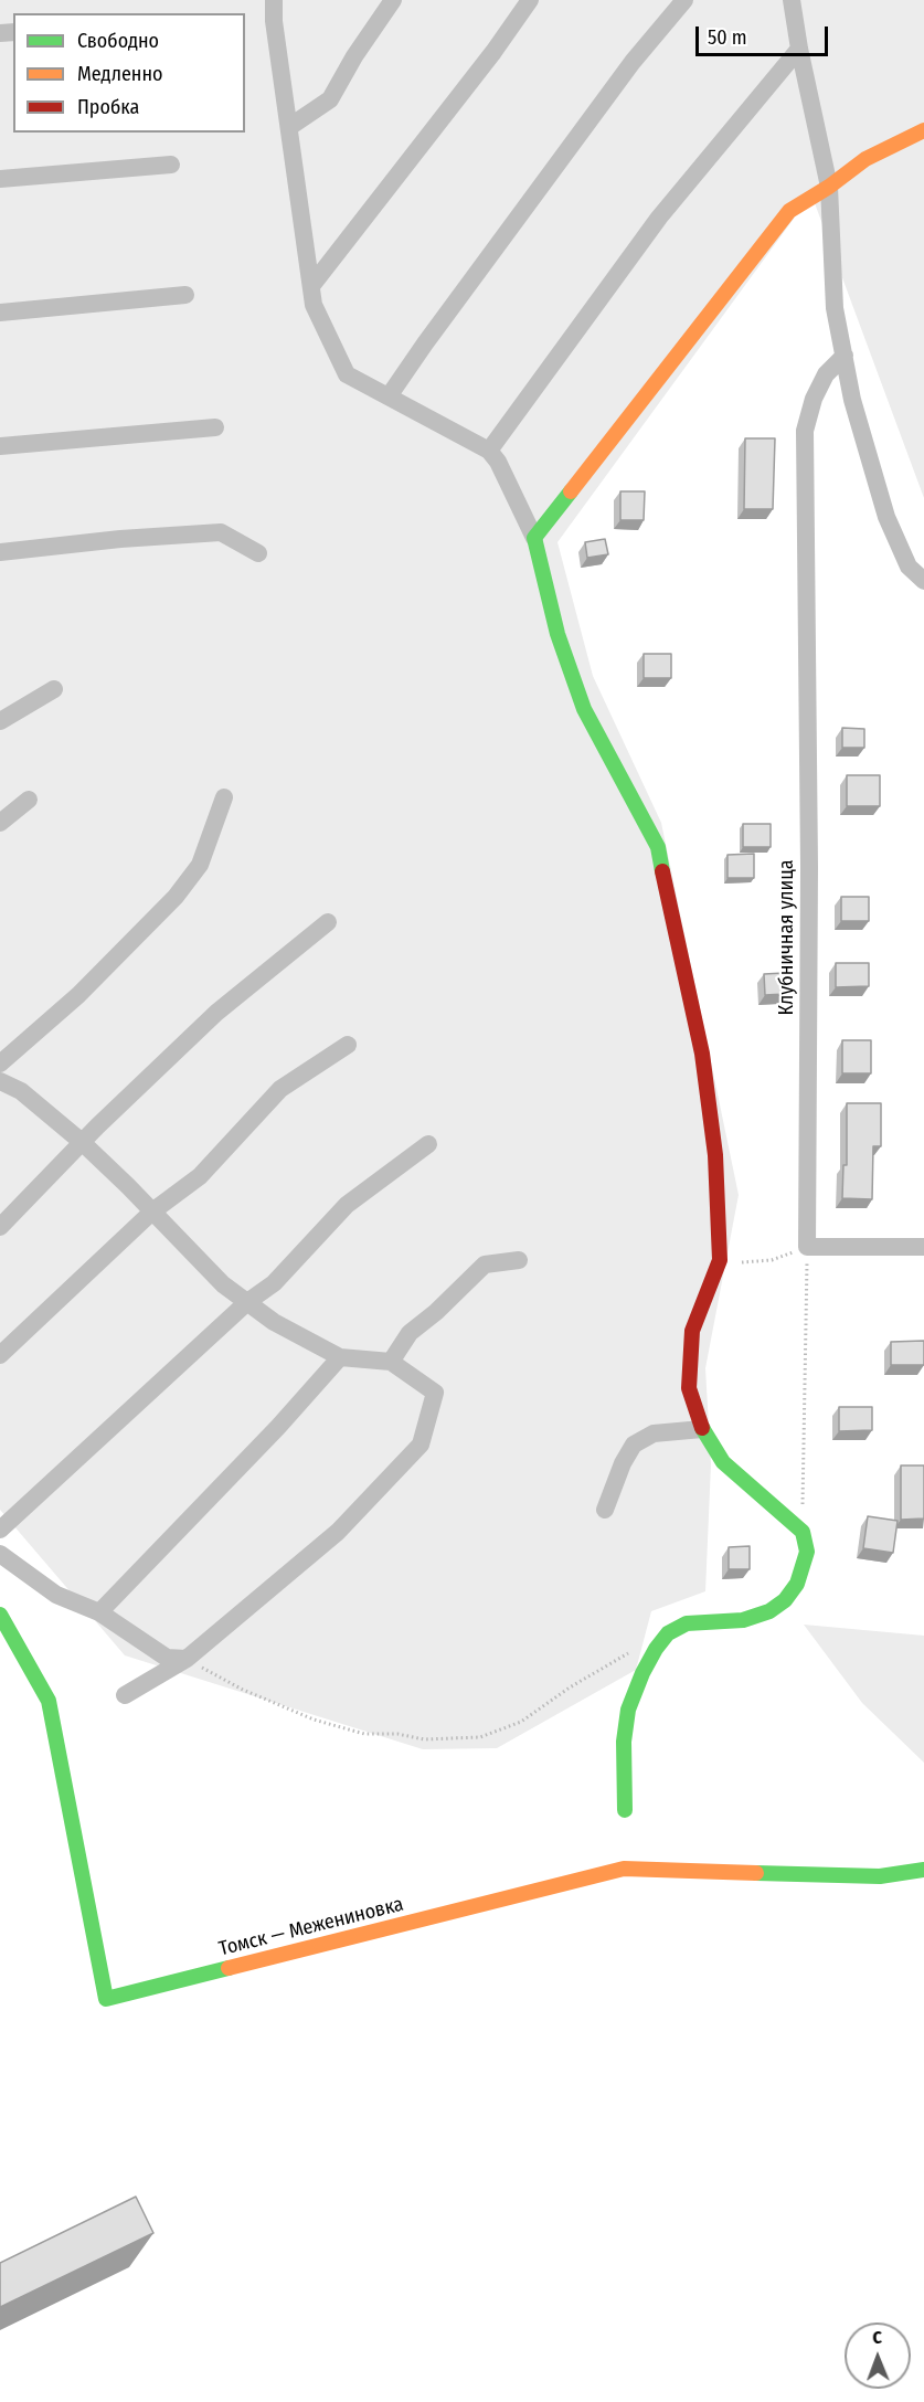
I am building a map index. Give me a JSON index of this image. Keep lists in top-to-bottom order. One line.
{"streets":{"street":["Клубничная улица","Томск — Межениновка"]},"legend":["Свободно","Медленно","Пробка"],"scale_bar":"50 m","north":"top"}
